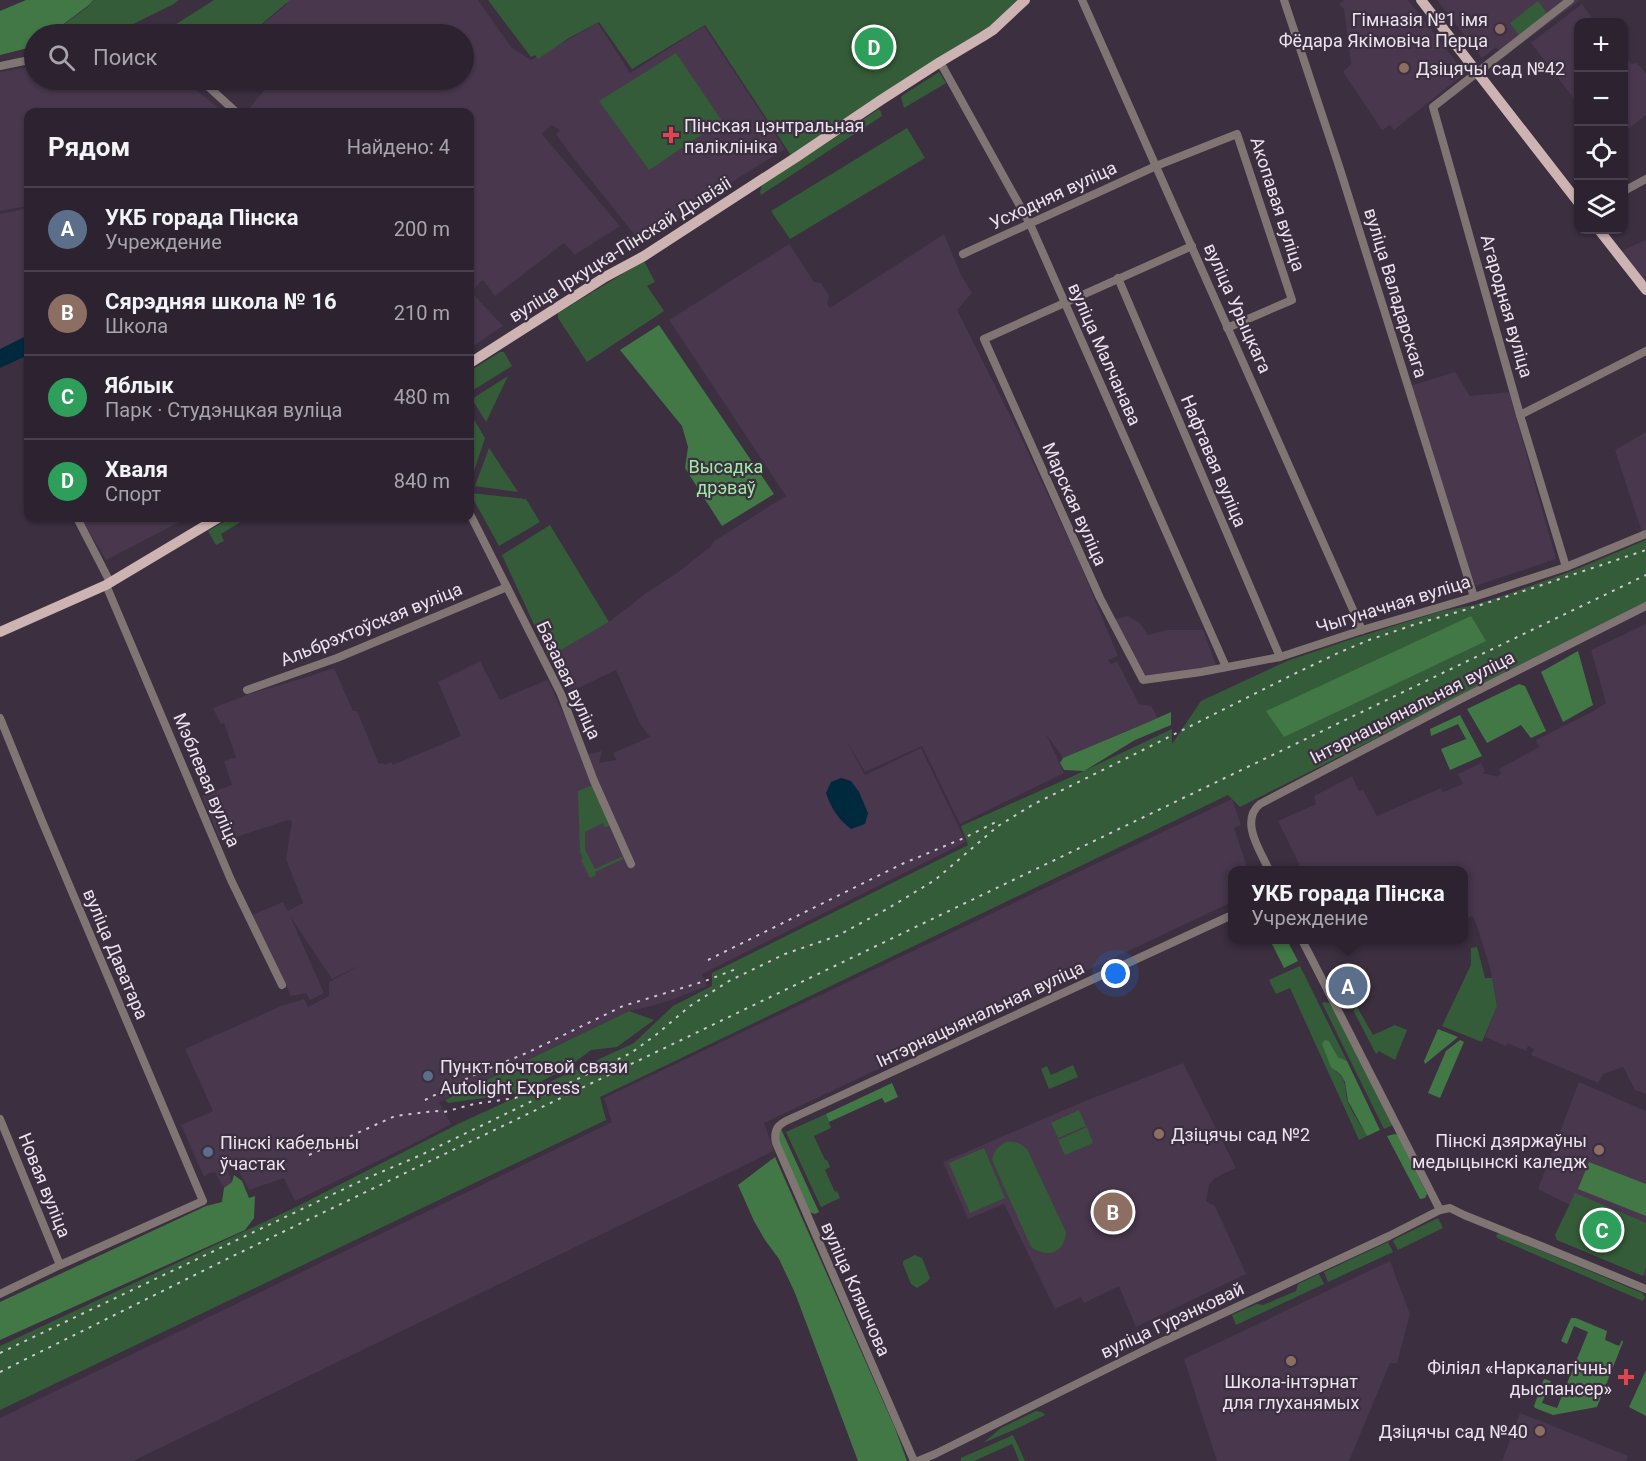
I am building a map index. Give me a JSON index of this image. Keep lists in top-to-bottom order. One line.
{"streets":{"main road":["вуліца Іркуцка-Пінскай Дывізіі"],"street":["Усходняя вуліца","Акопавая вуліца","вуліца Валадарскага","Агародная вуліца","вуліца Урыцкага","вуліца Малчанава","Нафтавая вуліца","Марская вуліца","Чыгуначная вуліца","Альбрэхтоўская вуліца","Базавая вуліца","Інтэрнацыянальная вуліца","Мэблевая вуліца","вуліца Даватара","Новая вуліца","вуліца Кляшчова","вуліца Гурэнковай"]},"crossings":[["Усходняя вуліца","Акопавая вуліца"],["Усходняя вуліца","вуліца Урыцкага"],["Усходняя вуліца","вуліца Малчанава"],["Акопавая вуліца","вуліца Урыцкага"],["вуліца Іркуцка-Пінскай Дывізіі","вуліца Малчанава"],["вуліца Валадарскага","Чыгуначная вуліца"],["Агародная вуліца","Чыгуначная вуліца"],["вуліца Урыцкага","Чыгуначная вуліца"],["вуліца Малчанава","Марская вуліца"],["вуліца Малчанава","Чыгуначная вуліца"],["Нафтавая вуліца","Чыгуначная вуліца"],["Марская вуліца","Чыгуначная вуліца"],["Альбрэхтоўская вуліца","Базавая вуліца"],["Інтэрнацыянальная вуліца","вуліца Кляшчова"],["вуліца Даватара","Новая вуліца"]],"parks":["Высадка дрэваў"],"places":{"other":["Гімназія №1 імя Фёдара Якімовіча Перца","Дзіцячы сад №42","Пункт почтовой связи Autolight Express","Дзіцячы сад №2","Пінскі дзяржаўны медыцынскі каледж","Пінскі кабельны ўчастак","Школа-інтэрнат для глуханямых","Дзіцячы сад №40"],"health":["Пінская цэнтральная паліклініка","Філіял «Наркалагічны дыспансер»"]},"page":{"map_buttons":["+","−"],"search":"Поиск","pins":["D","A","B","C"],"heading":["Рядом","Найдено: 4"],"list":[{"mark":"A","name":"УКБ горада Пінска","note":"Учреждение","value":"200 m"},{"mark":"B","name":"Сярэдняя школа № 16","note":"Школа","value":"210 m"},{"mark":"C","name":"Яблык","note":"Парк · Студэнцкая вуліца","value":"480 m"},{"mark":"D","name":"Хваля","note":"Спорт","value":"840 m"}],"popup":["УКБ горада Пінска","Учреждение"]}}
